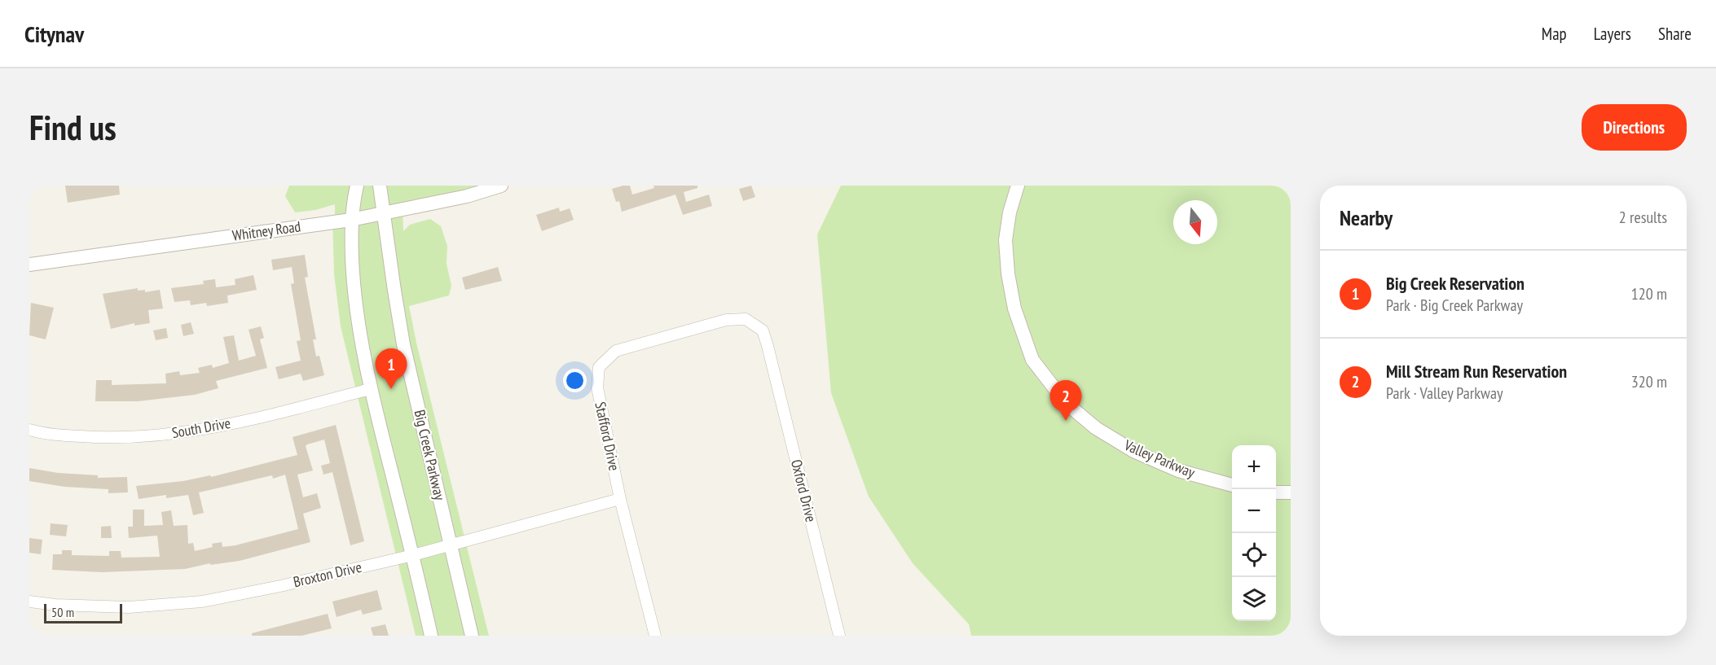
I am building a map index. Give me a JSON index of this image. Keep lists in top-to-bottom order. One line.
{"streets":{"street":["Whitney Road","South Drive","Stafford Drive","Big Creek Parkway","Valley Parkway","Oxford Drive","Broxton Drive"]},"crossings":[["Whitney Road","Big Creek Parkway"],["Stafford Drive","Oxford Drive"],["Stafford Drive","Broxton Drive"],["Big Creek Parkway","Broxton Drive"]],"scale_bar":"50 m","north":"bottom","page":{"header":"Citynav","nav":["Map","Layers","Share"],"buttons":"Directions","title":"Find us","heading":["Nearby","2 results"],"list":[{"mark":"1","name":"Big Creek Reservation","note":"Park · Big Creek Parkway","value":"120 m"},{"mark":"2","name":"Mill Stream Run Reservation","note":"Park · Valley Parkway","value":"320 m"}],"pins":["1","2"],"map_buttons":["+","−"],"scale":"50 m"}}
